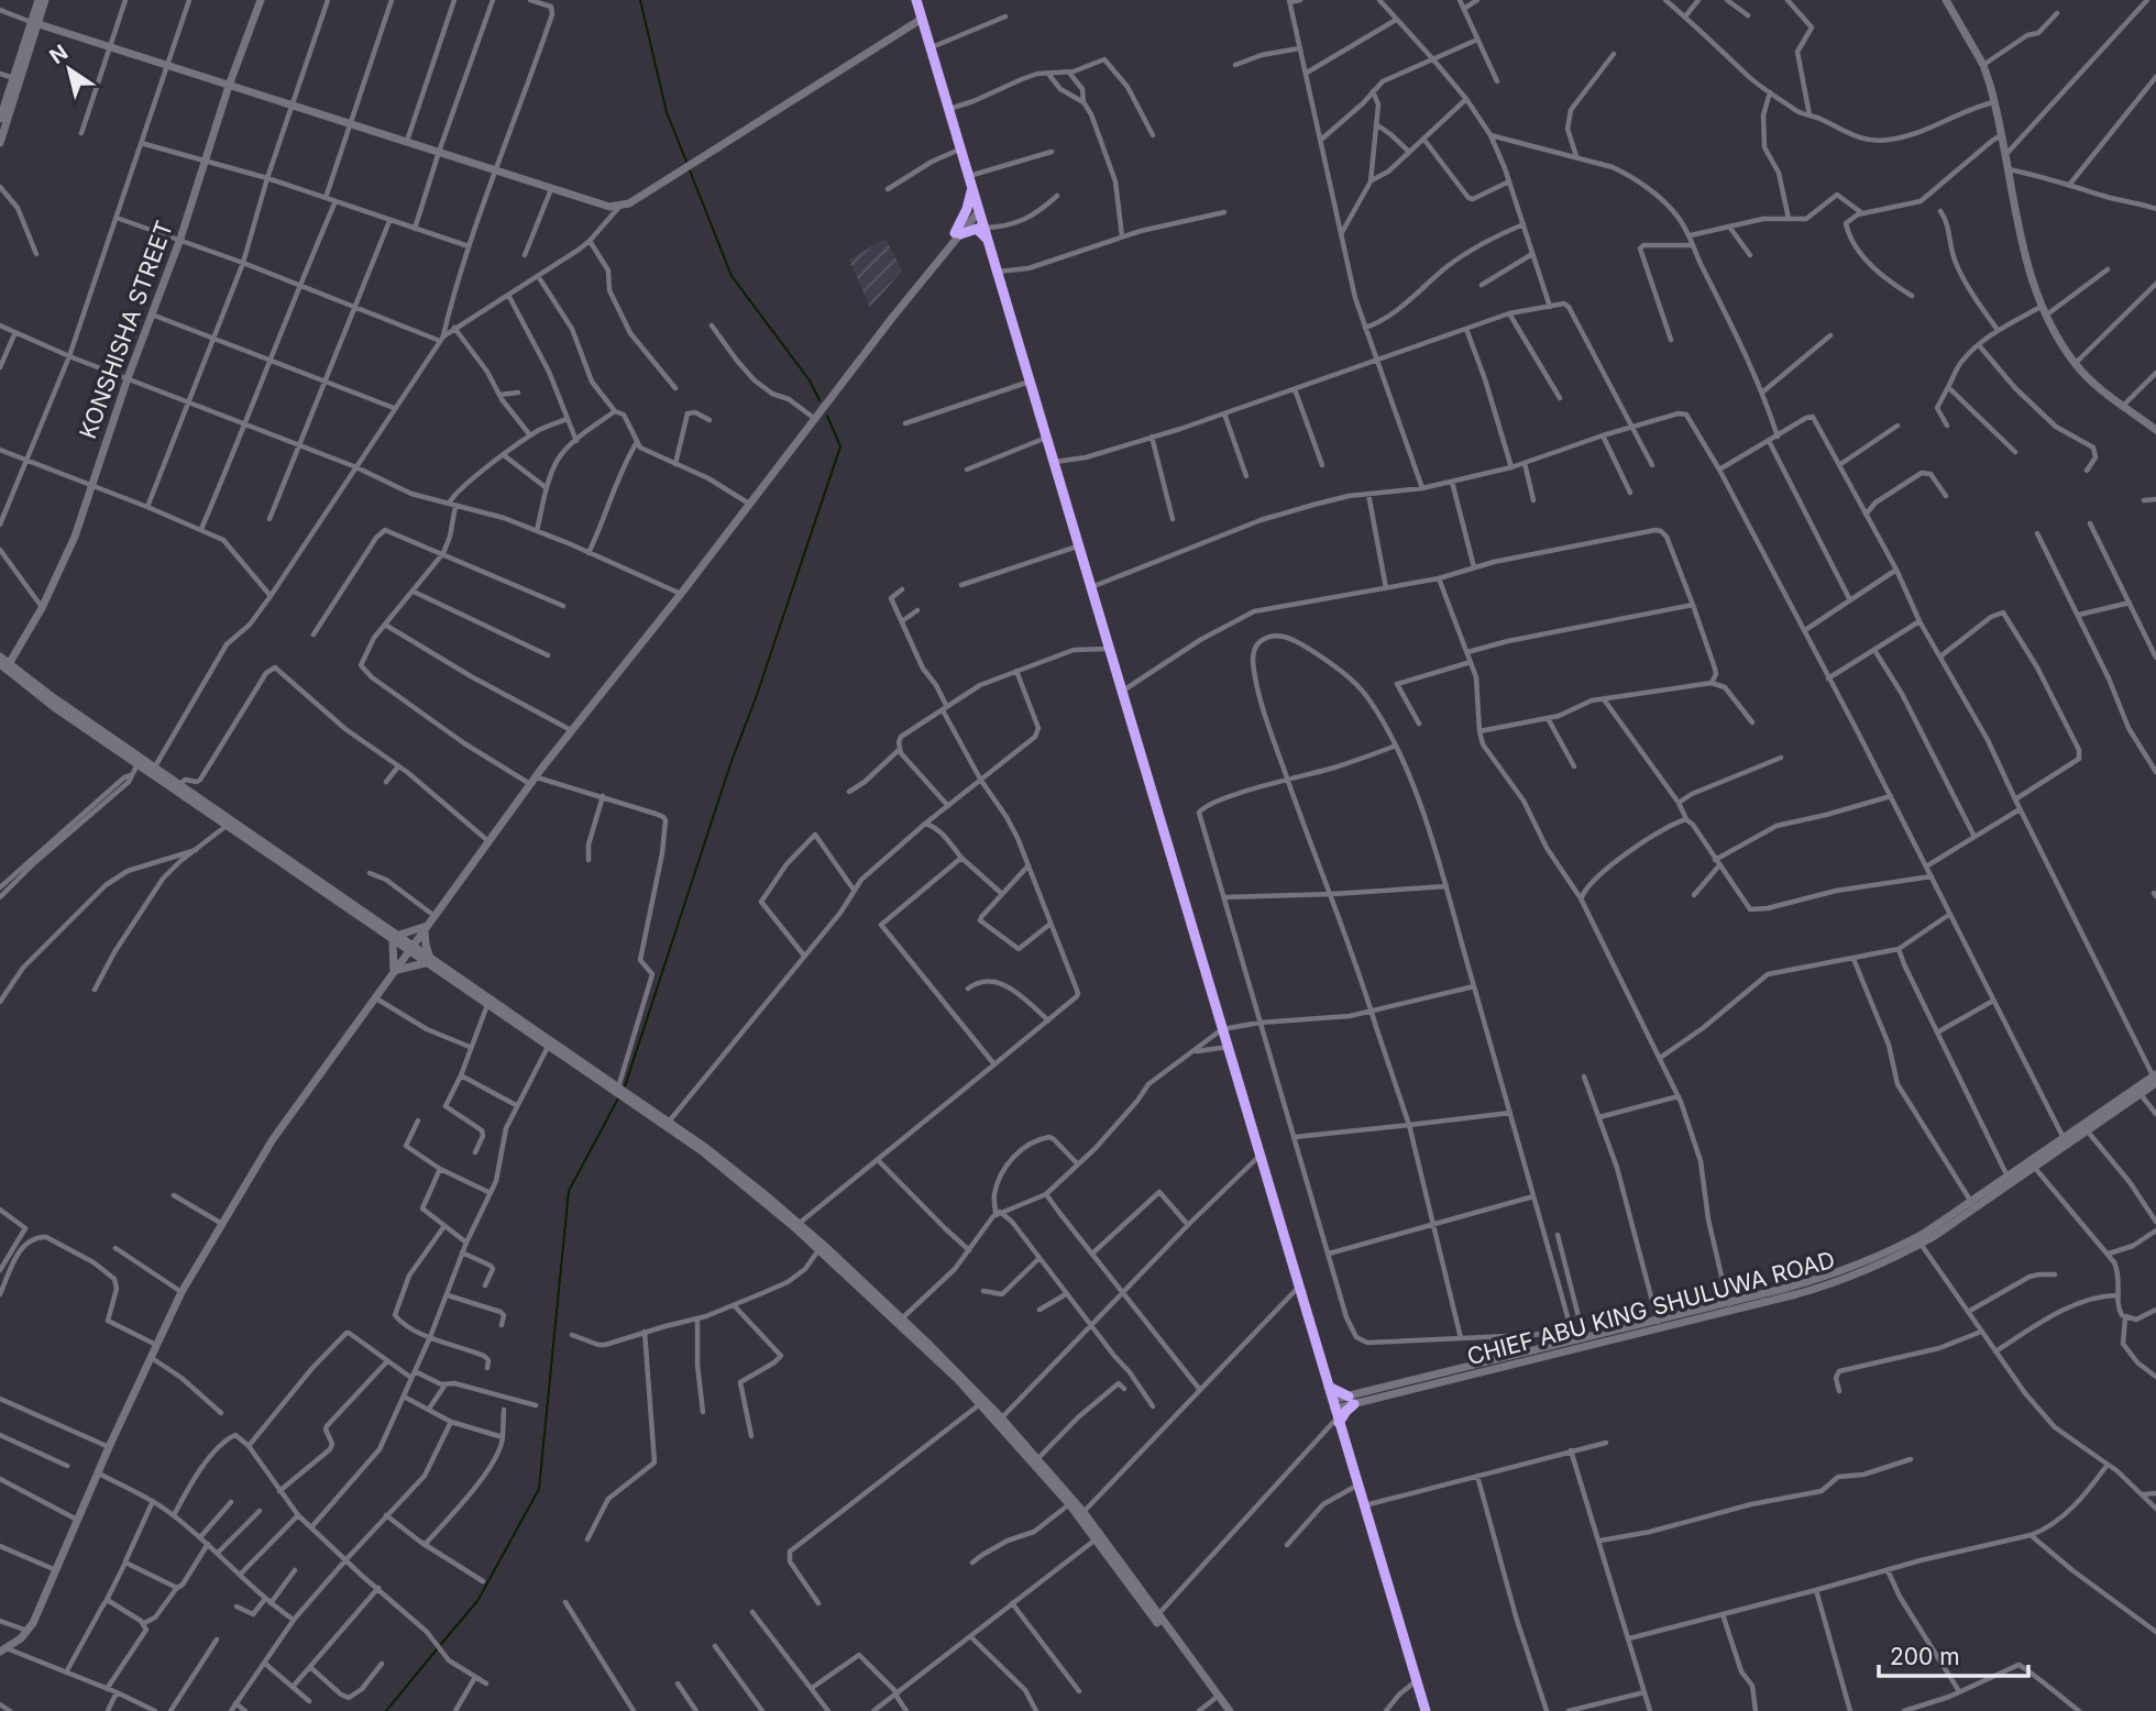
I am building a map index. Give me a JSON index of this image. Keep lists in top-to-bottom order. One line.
{"streets":{"street":["KONSHISHA STREET","CHIEF ABU KING SHULUWA ROAD"]},"scale_bar":"200 m","north":"top left"}
